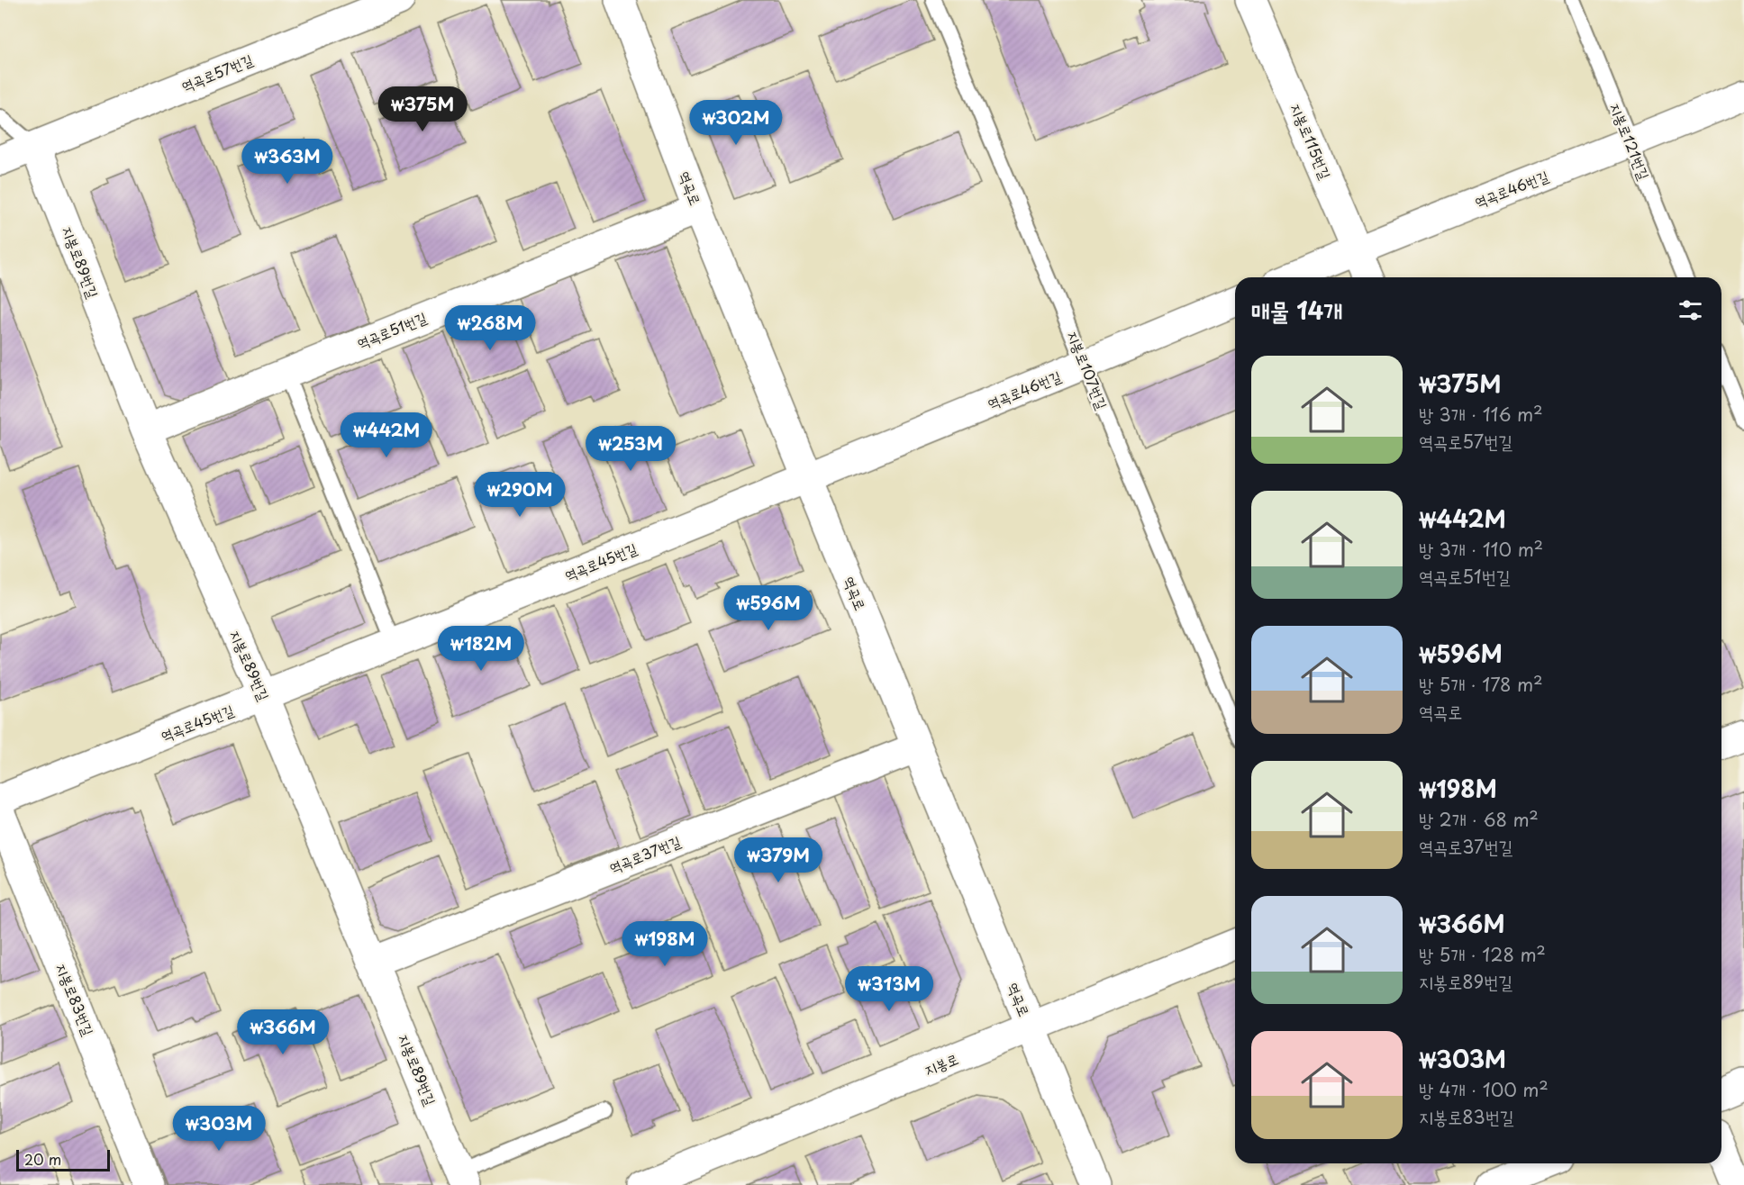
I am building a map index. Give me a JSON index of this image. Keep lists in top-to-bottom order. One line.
{"streets":{"street":["역곡로57번길","지봉로115번길","역곡로","역곡로46번길","지봉로89번길","역곡로51번길","역곡로45번길","역곡로37번길","지봉로83번길","지봉로"],"lane":["지봉로121번길","지봉로107번길"]},"crossings":[["역곡로57번길","지봉로89번길"],["지봉로115번길","역곡로46번길"],["지봉로121번길","역곡로46번길"],["역곡로","역곡로46번길"],["역곡로","역곡로51번길"],["역곡로","역곡로45번길"],["역곡로","역곡로37번길"],["역곡로","지봉로"],["역곡로46번길","지봉로107번길"],["역곡로46번길","역곡로45번길"],["지봉로89번길","역곡로51번길"],["지봉로89번길","역곡로45번길"],["지봉로89번길","역곡로37번길"]],"scale_bar":"20 m","page":{"price":["₩375M","₩302M","₩363M","₩268M","₩442M","₩253M","₩290M","₩596M","₩182M","₩379M","₩198M","₩313M","₩366M","₩303M"],"heading":"매물 14개","list":[{"name":"₩375M","note":"방 3개 · 116 m² · 역곡로57번길"},{"name":"₩442M","note":"방 3개 · 110 m² · 역곡로51번길"},{"name":"₩596M","note":"방 5개 · 178 m² · 역곡로"},{"name":"₩198M","note":"방 2개 · 68 m² · 역곡로37번길"},{"name":"₩366M","note":"방 5개 · 128 m² · 지봉로89번길"},{"name":"₩303M","note":"방 4개 · 100 m² · 지봉로83번길"}],"scale":"20 m"}}
